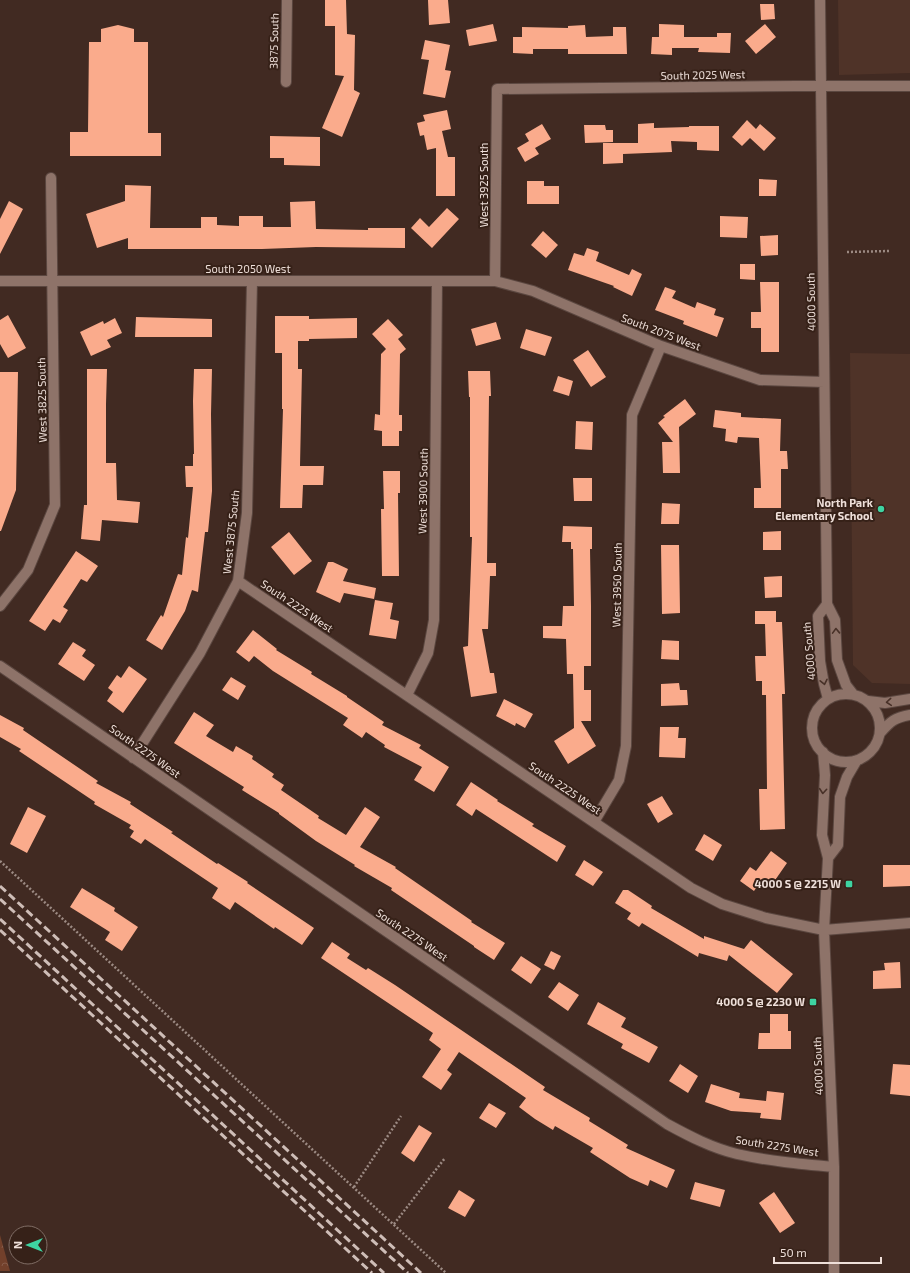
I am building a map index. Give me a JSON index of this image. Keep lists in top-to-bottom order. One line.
{"streets":{"street":["3875 South","South 2025 West","West 3925 South","South 2050 West","4000 South","South 2075 West","West 3825 South","West 3900 South","West 3875 South","West 3950 South","South 2225 West","South 2275 West"]},"crossings":[["South 2025 West","West 3925 South"],["South 2025 West","4000 South"],["West 3925 South","South 2050 West"],["West 3925 South","South 2075 West"],["South 2050 West","South 2075 West"],["South 2050 West","West 3825 South"],["South 2050 West","West 3900 South"],["South 2050 West","West 3875 South"],["4000 South","South 2075 West"],["4000 South","South 2225 West"],["4000 South","South 2275 West"],["South 2075 West","West 3950 South"],["West 3900 South","South 2225 West"],["West 3875 South","South 2225 West"],["West 3875 South","South 2275 West"],["West 3950 South","South 2225 West"]],"places":{"other":["North Park Elementary School"],"transit":["4000 S @ 2215 W","4000 S @ 2230 W"]},"scale_bar":"50 m","north":"left"}
